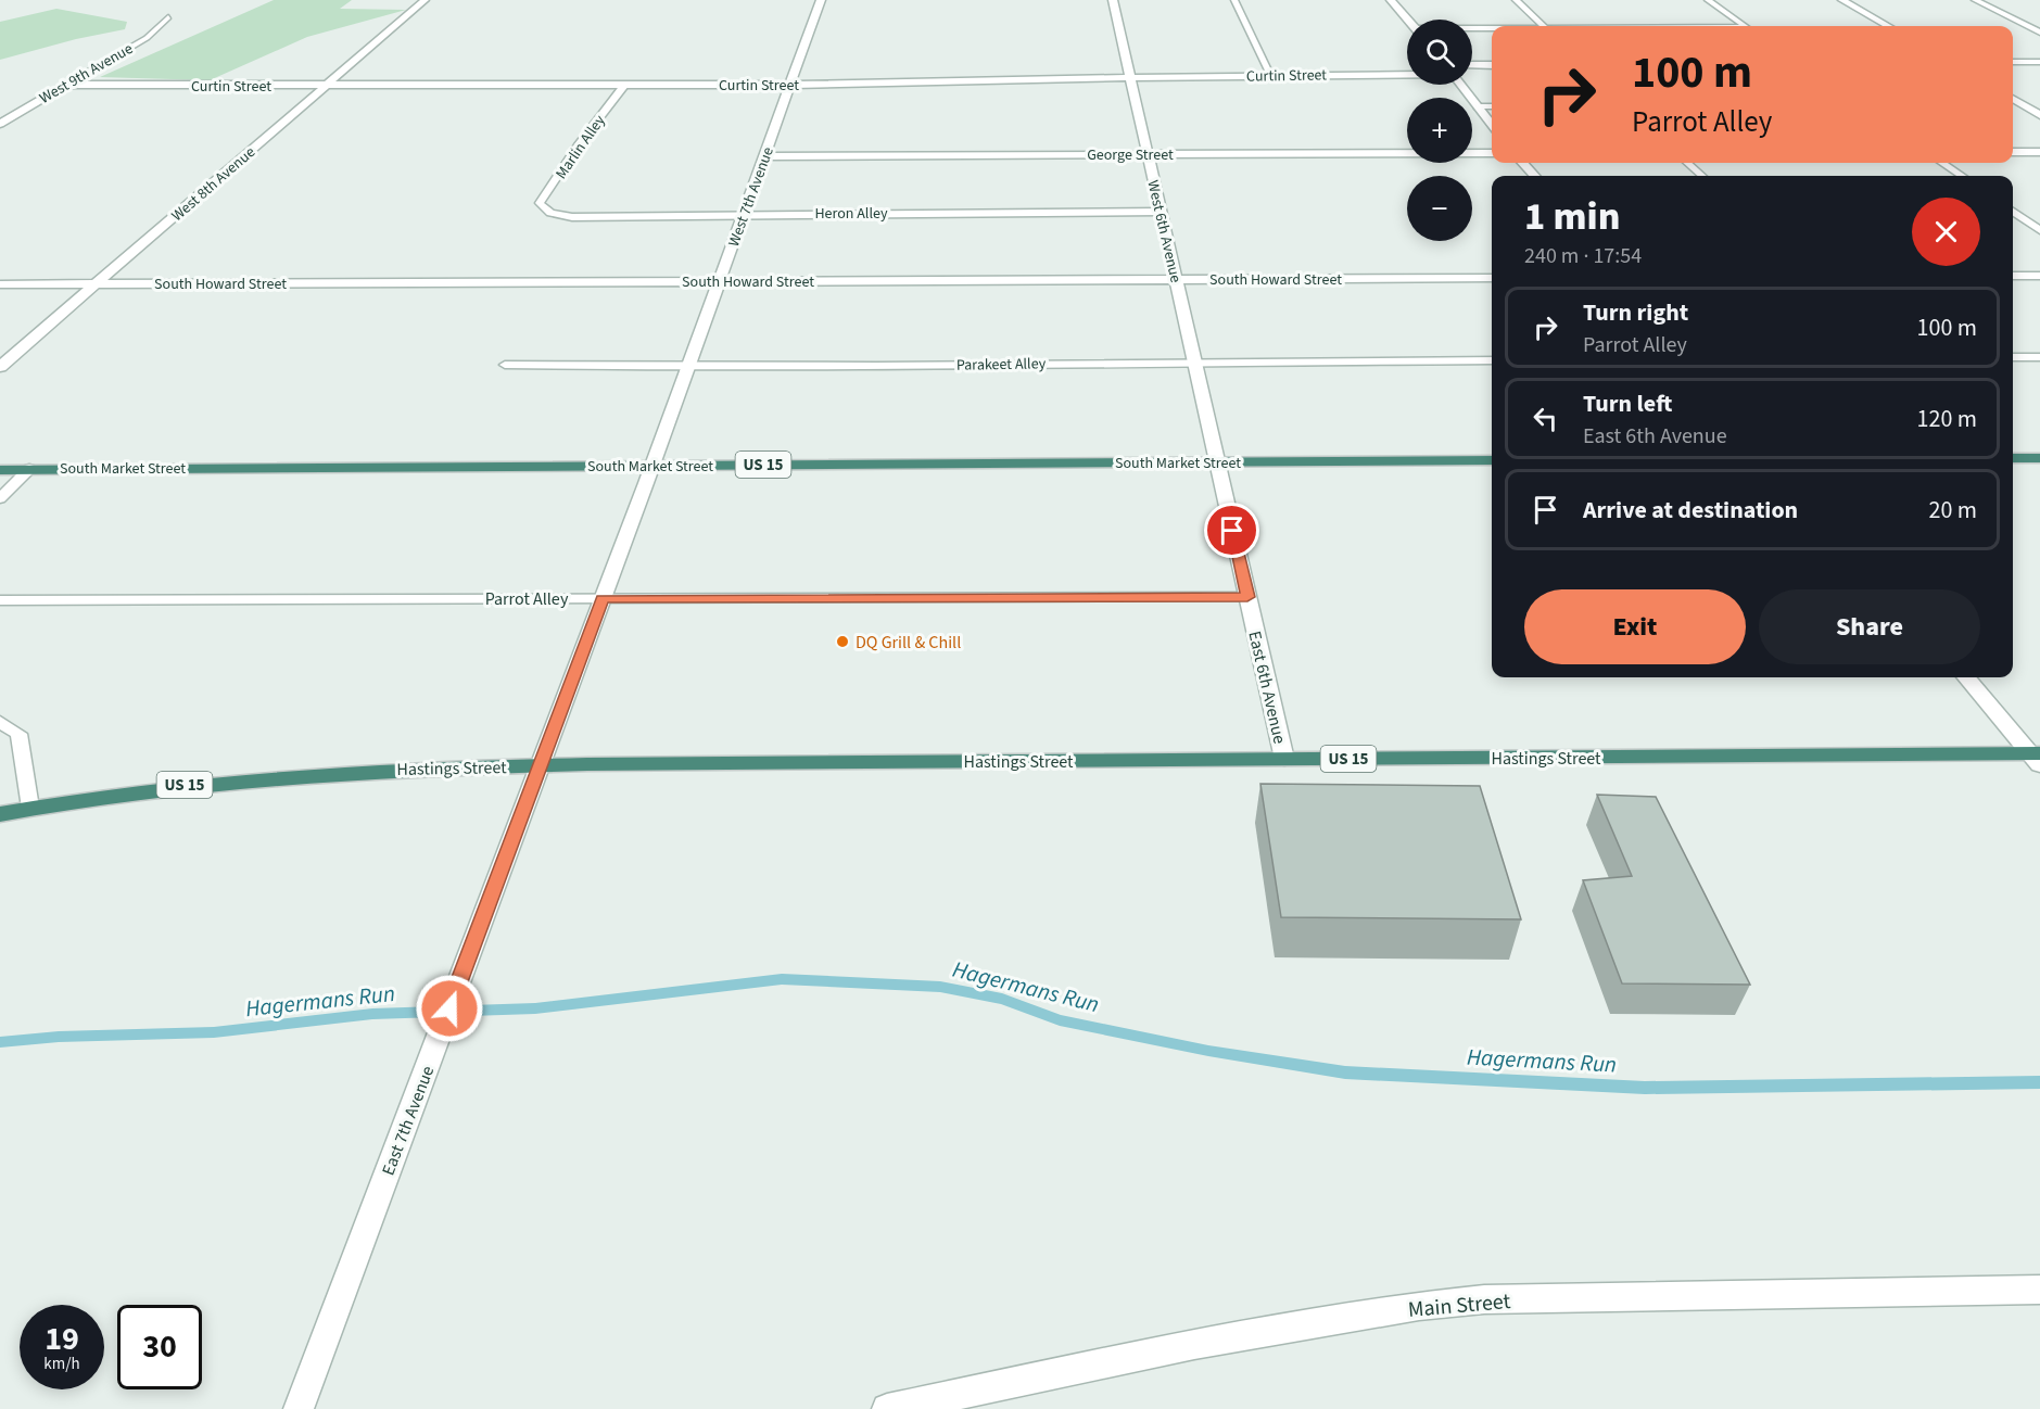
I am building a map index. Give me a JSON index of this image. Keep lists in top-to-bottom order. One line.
{"streets":{"highway":["South Market Street","US 15","Hastings Street"],"street":["West 9th Avenue","Curtin Street","George Street","West 8th Avenue","West 7th Avenue","West 6th Avenue","South Howard Street","East 6th Avenue","East 7th Avenue","Main Street"],"lane":["Marlin Alley","Heron Alley","Parakeet Alley","Parrot Alley"]},"crossings":[["West 9th Avenue","Curtin Street"],["Curtin Street","Marlin Alley"],["Curtin Street","West 8th Avenue"],["Curtin Street","West 7th Avenue"],["Curtin Street","West 6th Avenue"],["Marlin Alley","Heron Alley"],["George Street","West 7th Avenue"],["George Street","West 6th Avenue"],["West 8th Avenue","South Howard Street"],["West 7th Avenue","Heron Alley"],["West 7th Avenue","South Howard Street"],["West 7th Avenue","Parakeet Alley"],["West 7th Avenue","South Market Street"],["West 7th Avenue","East 7th Avenue"],["Heron Alley","West 6th Avenue"],["West 6th Avenue","South Howard Street"],["West 6th Avenue","Parakeet Alley"],["West 6th Avenue","South Market Street"],["West 6th Avenue","East 6th Avenue"],["South Market Street","East 6th Avenue"],["South Market Street","East 7th Avenue"],["Parrot Alley","East 6th Avenue"],["Parrot Alley","East 7th Avenue"],["East 6th Avenue","Hastings Street"],["Hastings Street","East 7th Avenue"]],"water":["Hagermans Run"],"places":["DQ Grill & Chill"],"page":{"map_buttons":["+","−"],"turn":["100 m","Parrot Alley"],"heading":["1 min","240 m · 17:54"],"list":[{"name":"Turn right","note":"Parrot Alley","value":"100 m"},{"name":"Turn left","note":"East 6th Avenue","value":"120 m"},{"name":"Arrive at destination","value":"20 m"}],"buttons":["Exit","Share"],"speed":"19 km/h","limit":"30"}}
